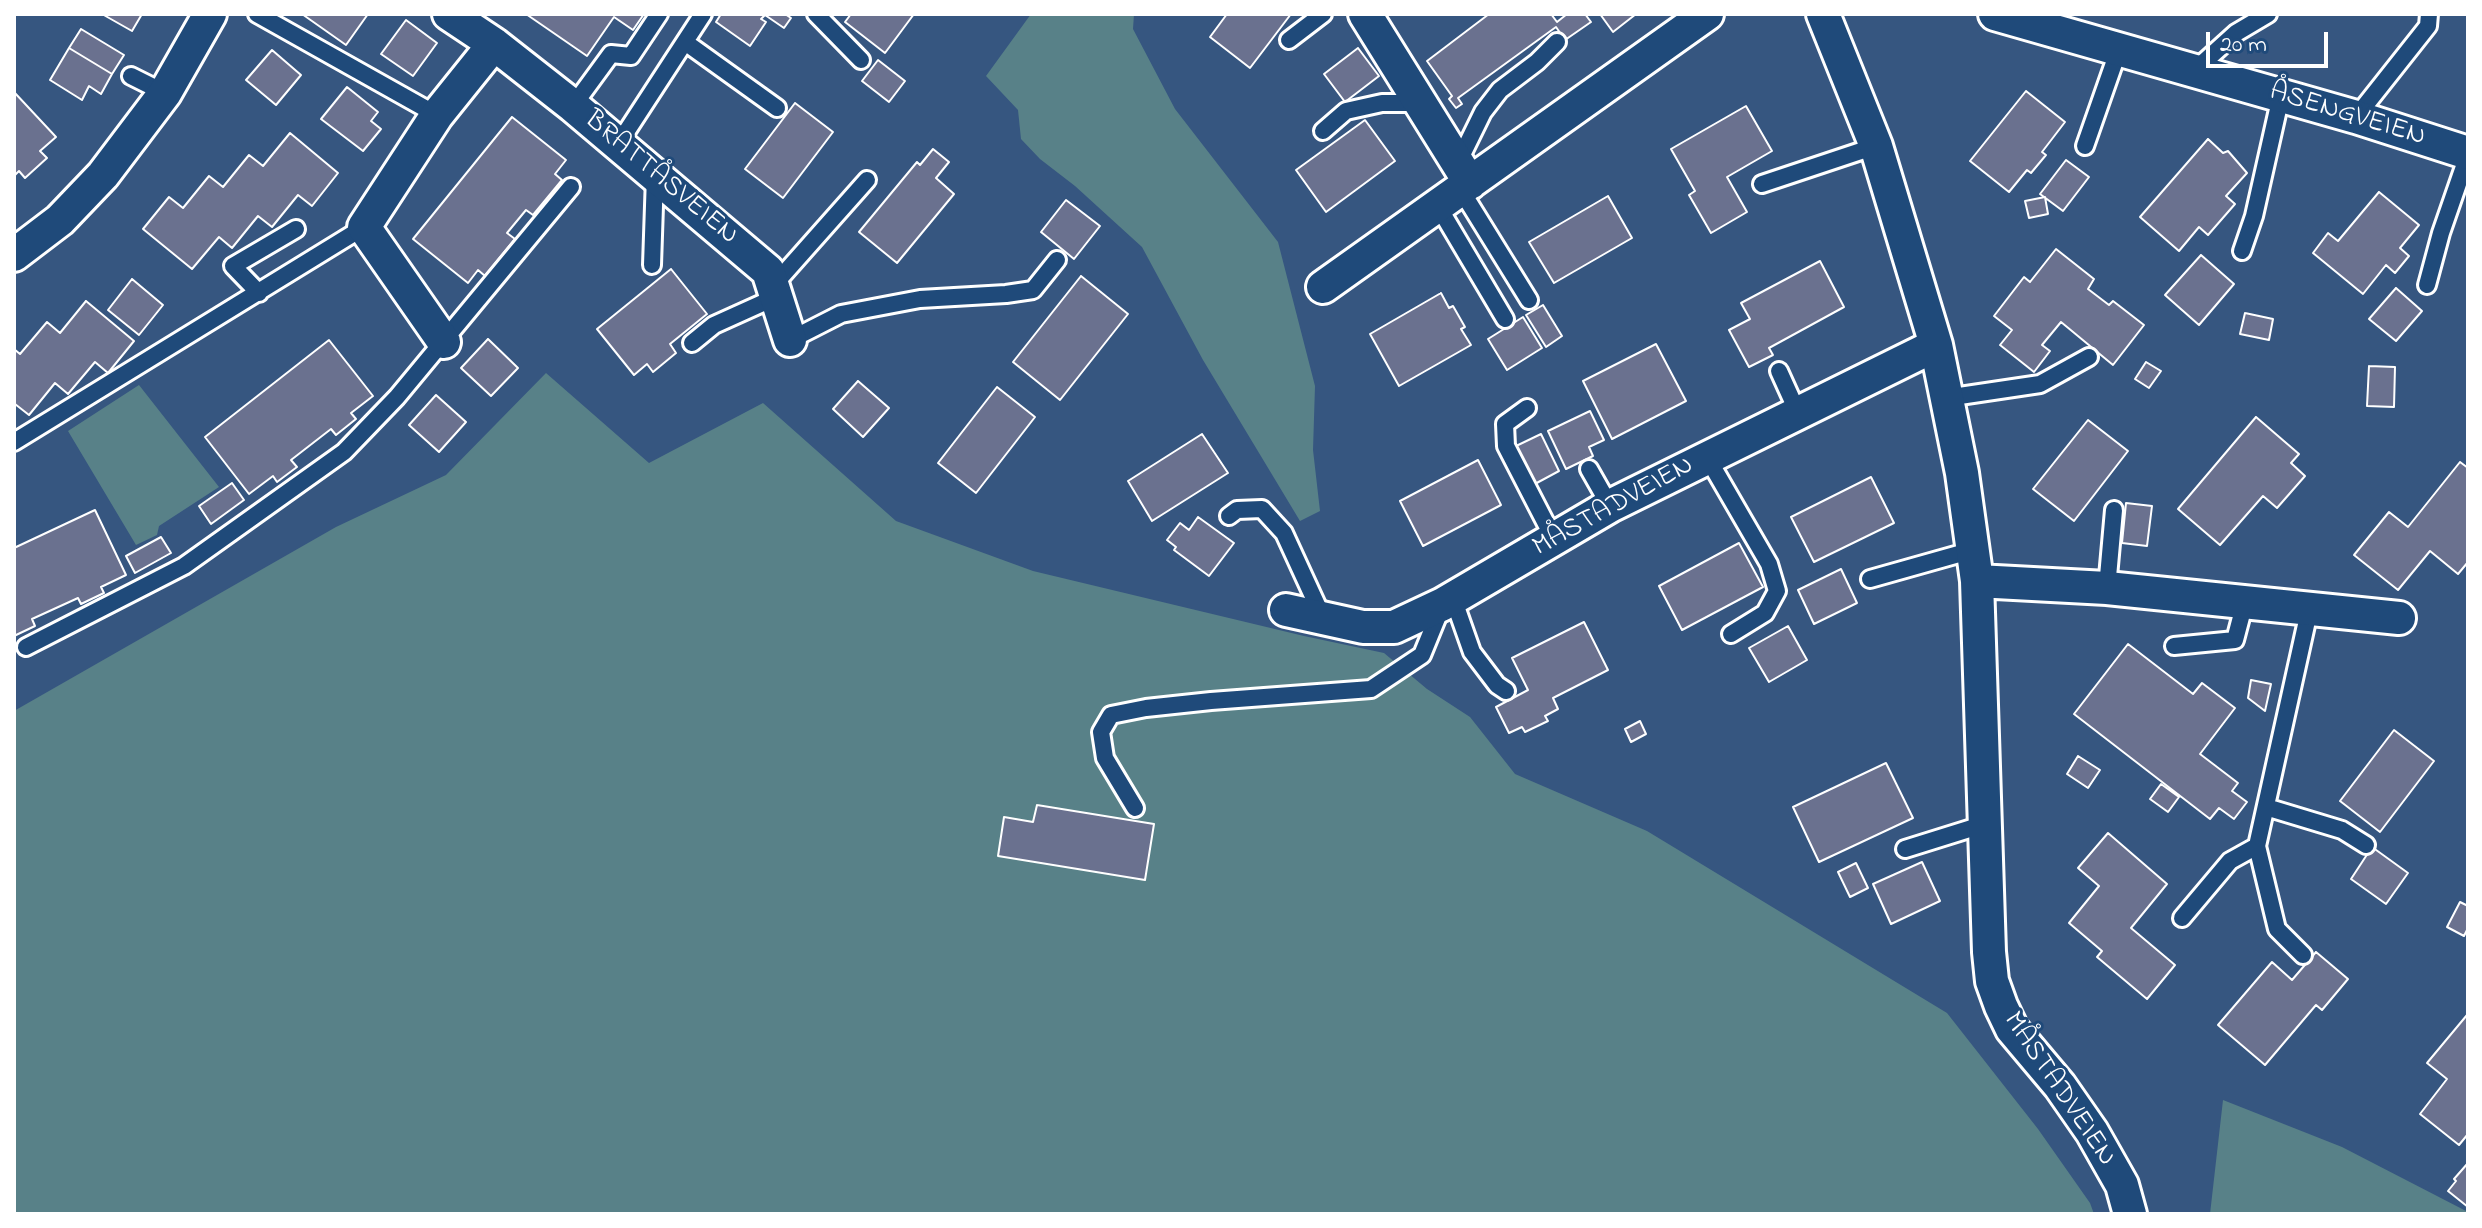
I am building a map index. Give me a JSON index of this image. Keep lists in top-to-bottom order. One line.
{"streets":{"street":["ÅSENGVEIEN","BRATTÅSVEIEN","MÅSTADVEIEN"]},"scale_bar":"20 m"}
